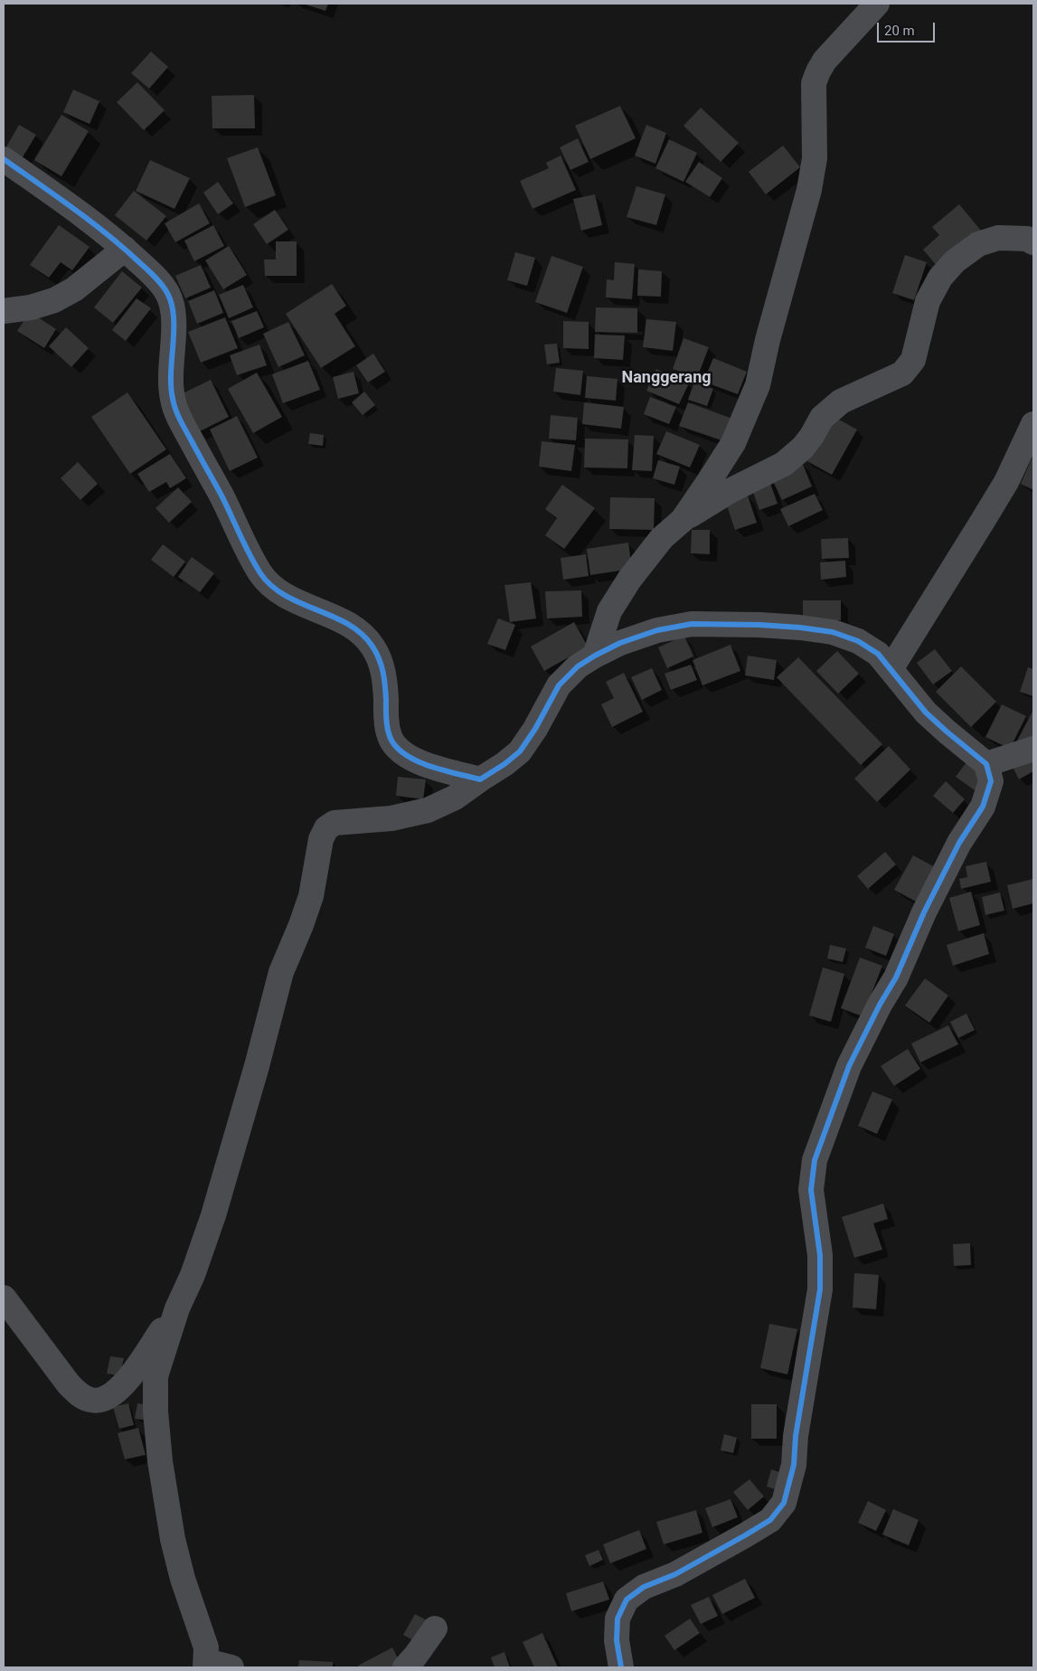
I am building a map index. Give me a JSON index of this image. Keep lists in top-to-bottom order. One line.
{"districts":["Nanggerang"],"scale_bar":"20 m"}
